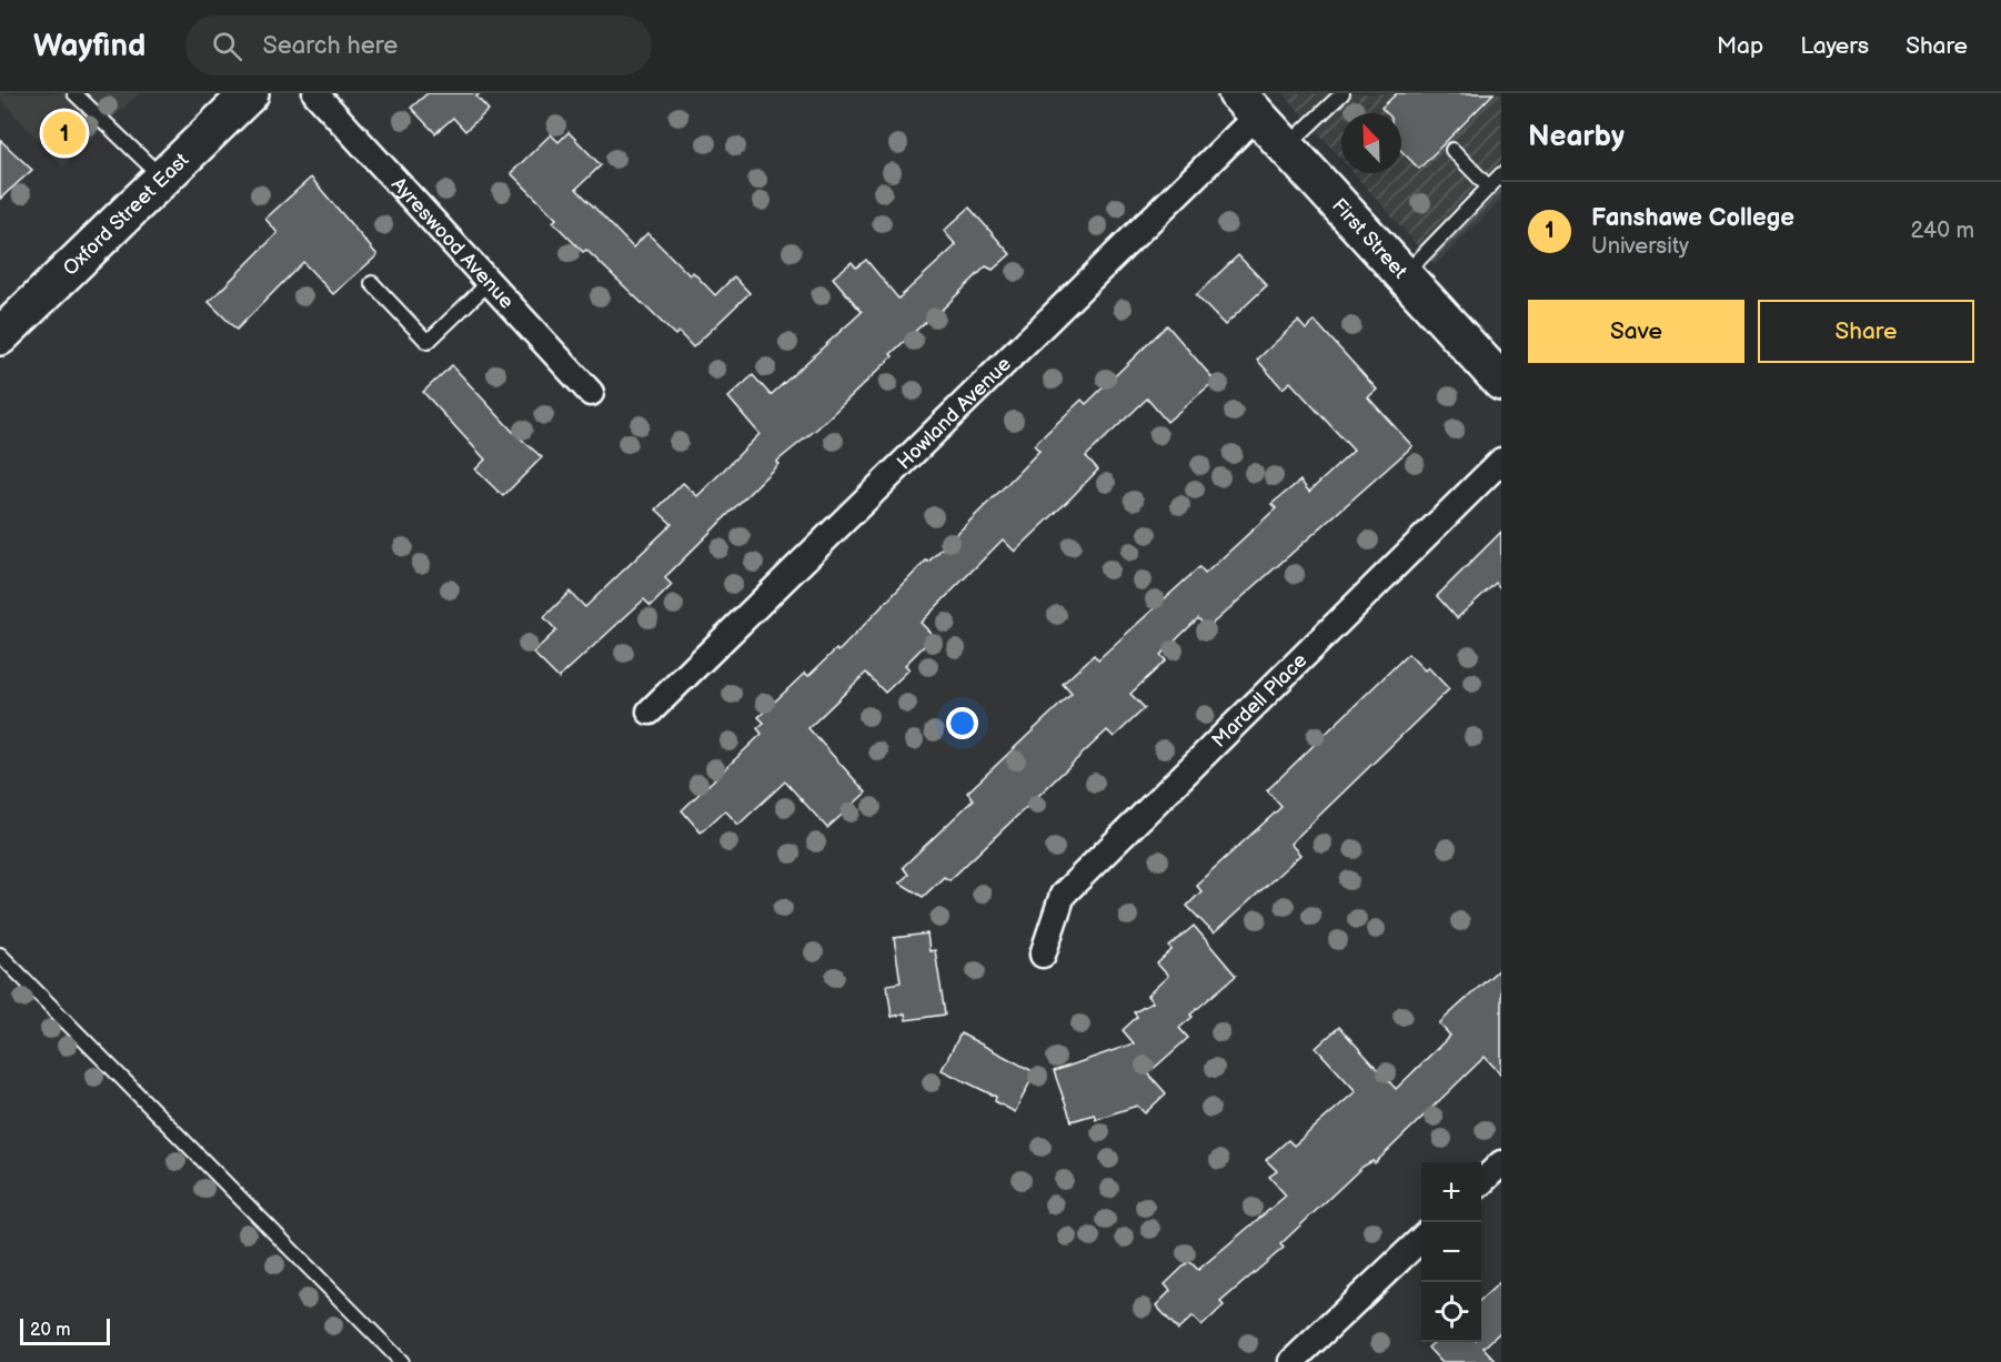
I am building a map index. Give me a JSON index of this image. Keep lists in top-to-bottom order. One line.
{"streets":{"street":["Oxford Street East","First Street","Ayreswood Avenue","Howland Avenue","Mardell Place"]},"crossings":[["First Street","Howland Avenue"]],"scale_bar":"20 m","north":"top left","page":{"header":"Wayfind","search":"Search here","nav":["Map","Layers","Share"],"heading":"Nearby","pins":"1","list":[{"mark":"1","name":"Fanshawe College","note":"University","value":"240 m"}],"buttons":["Save","Share"],"map_buttons":["+","−"],"scale":"20 m"}}
